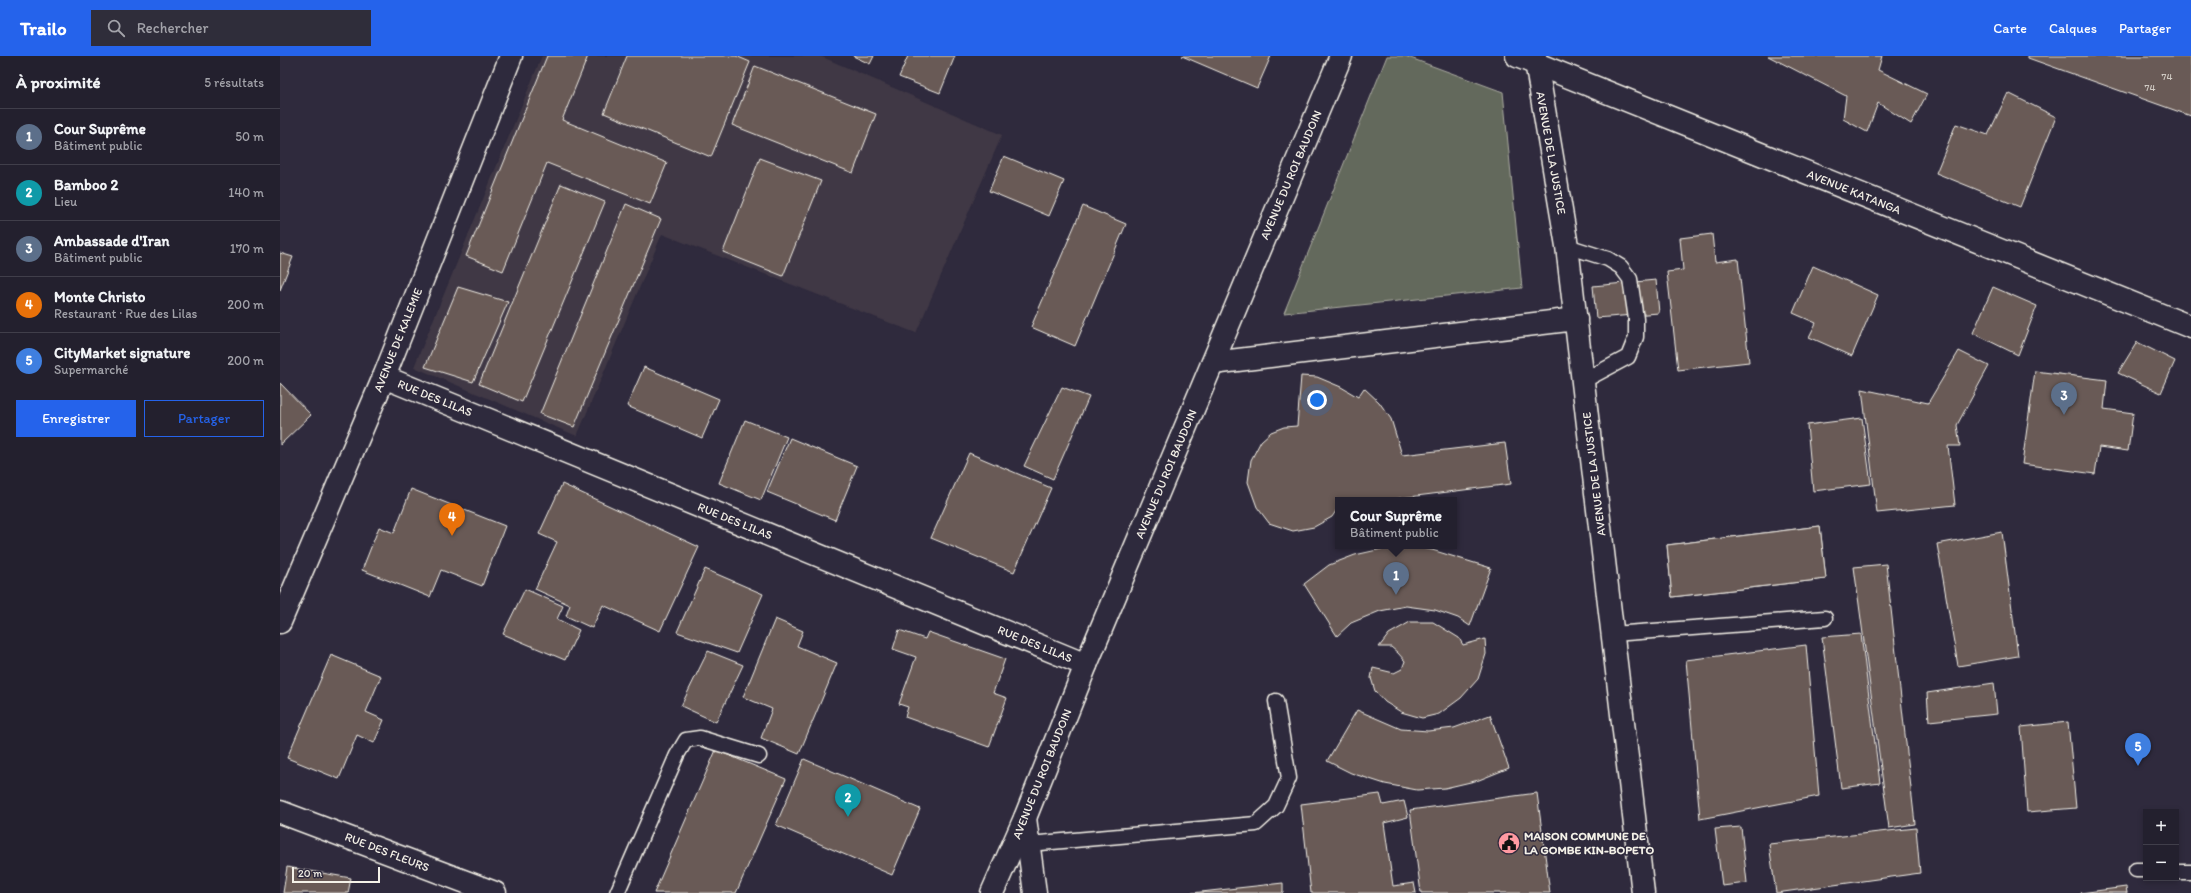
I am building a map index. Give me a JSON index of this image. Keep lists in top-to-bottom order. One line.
{"streets":{"street":["AVENUE DE LA JUSTICE","AVENUE DU ROI BAUDOIN","AVENUE KATANGA","AVENUE DE KALEMIE","RUE DES LILAS","RUE DES FLEURS"]},"crossings":[["AVENUE DE LA JUSTICE","AVENUE KATANGA"],["AVENUE DU ROI BAUDOIN","RUE DES LILAS"],["AVENUE DE KALEMIE","RUE DES LILAS"]],"places":{"public building":["MAISON COMMUNE DE LA GOMBE KIN-BOPETO"]},"house_numbers":["74","74"],"scale_bar":"20 m","page":{"header":"Trailo","search":"Rechercher","nav":["Carte","Calques","Partager"],"heading":["À proximité","5 résultats"],"list":[{"mark":"1","name":"Cour Suprême","note":"Bâtiment public","value":"50 m"},{"mark":"2","name":"Bamboo 2","note":"Lieu","value":"140 m"},{"mark":"3","name":"Ambassade d'Iran","note":"Bâtiment public","value":"170 m"},{"mark":"4","name":"Monte Christo","note":"Restaurant · Rue des Lilas","value":"200 m"},{"mark":"5","name":"CityMarket signature","note":"Supermarché","value":"200 m"}],"pins":["3","4","1","5","2"],"buttons":["Enregistrer","Partager"],"popup":["Cour Suprême","Bâtiment public"],"map_buttons":["+","−"],"scale":"20 m"}}
